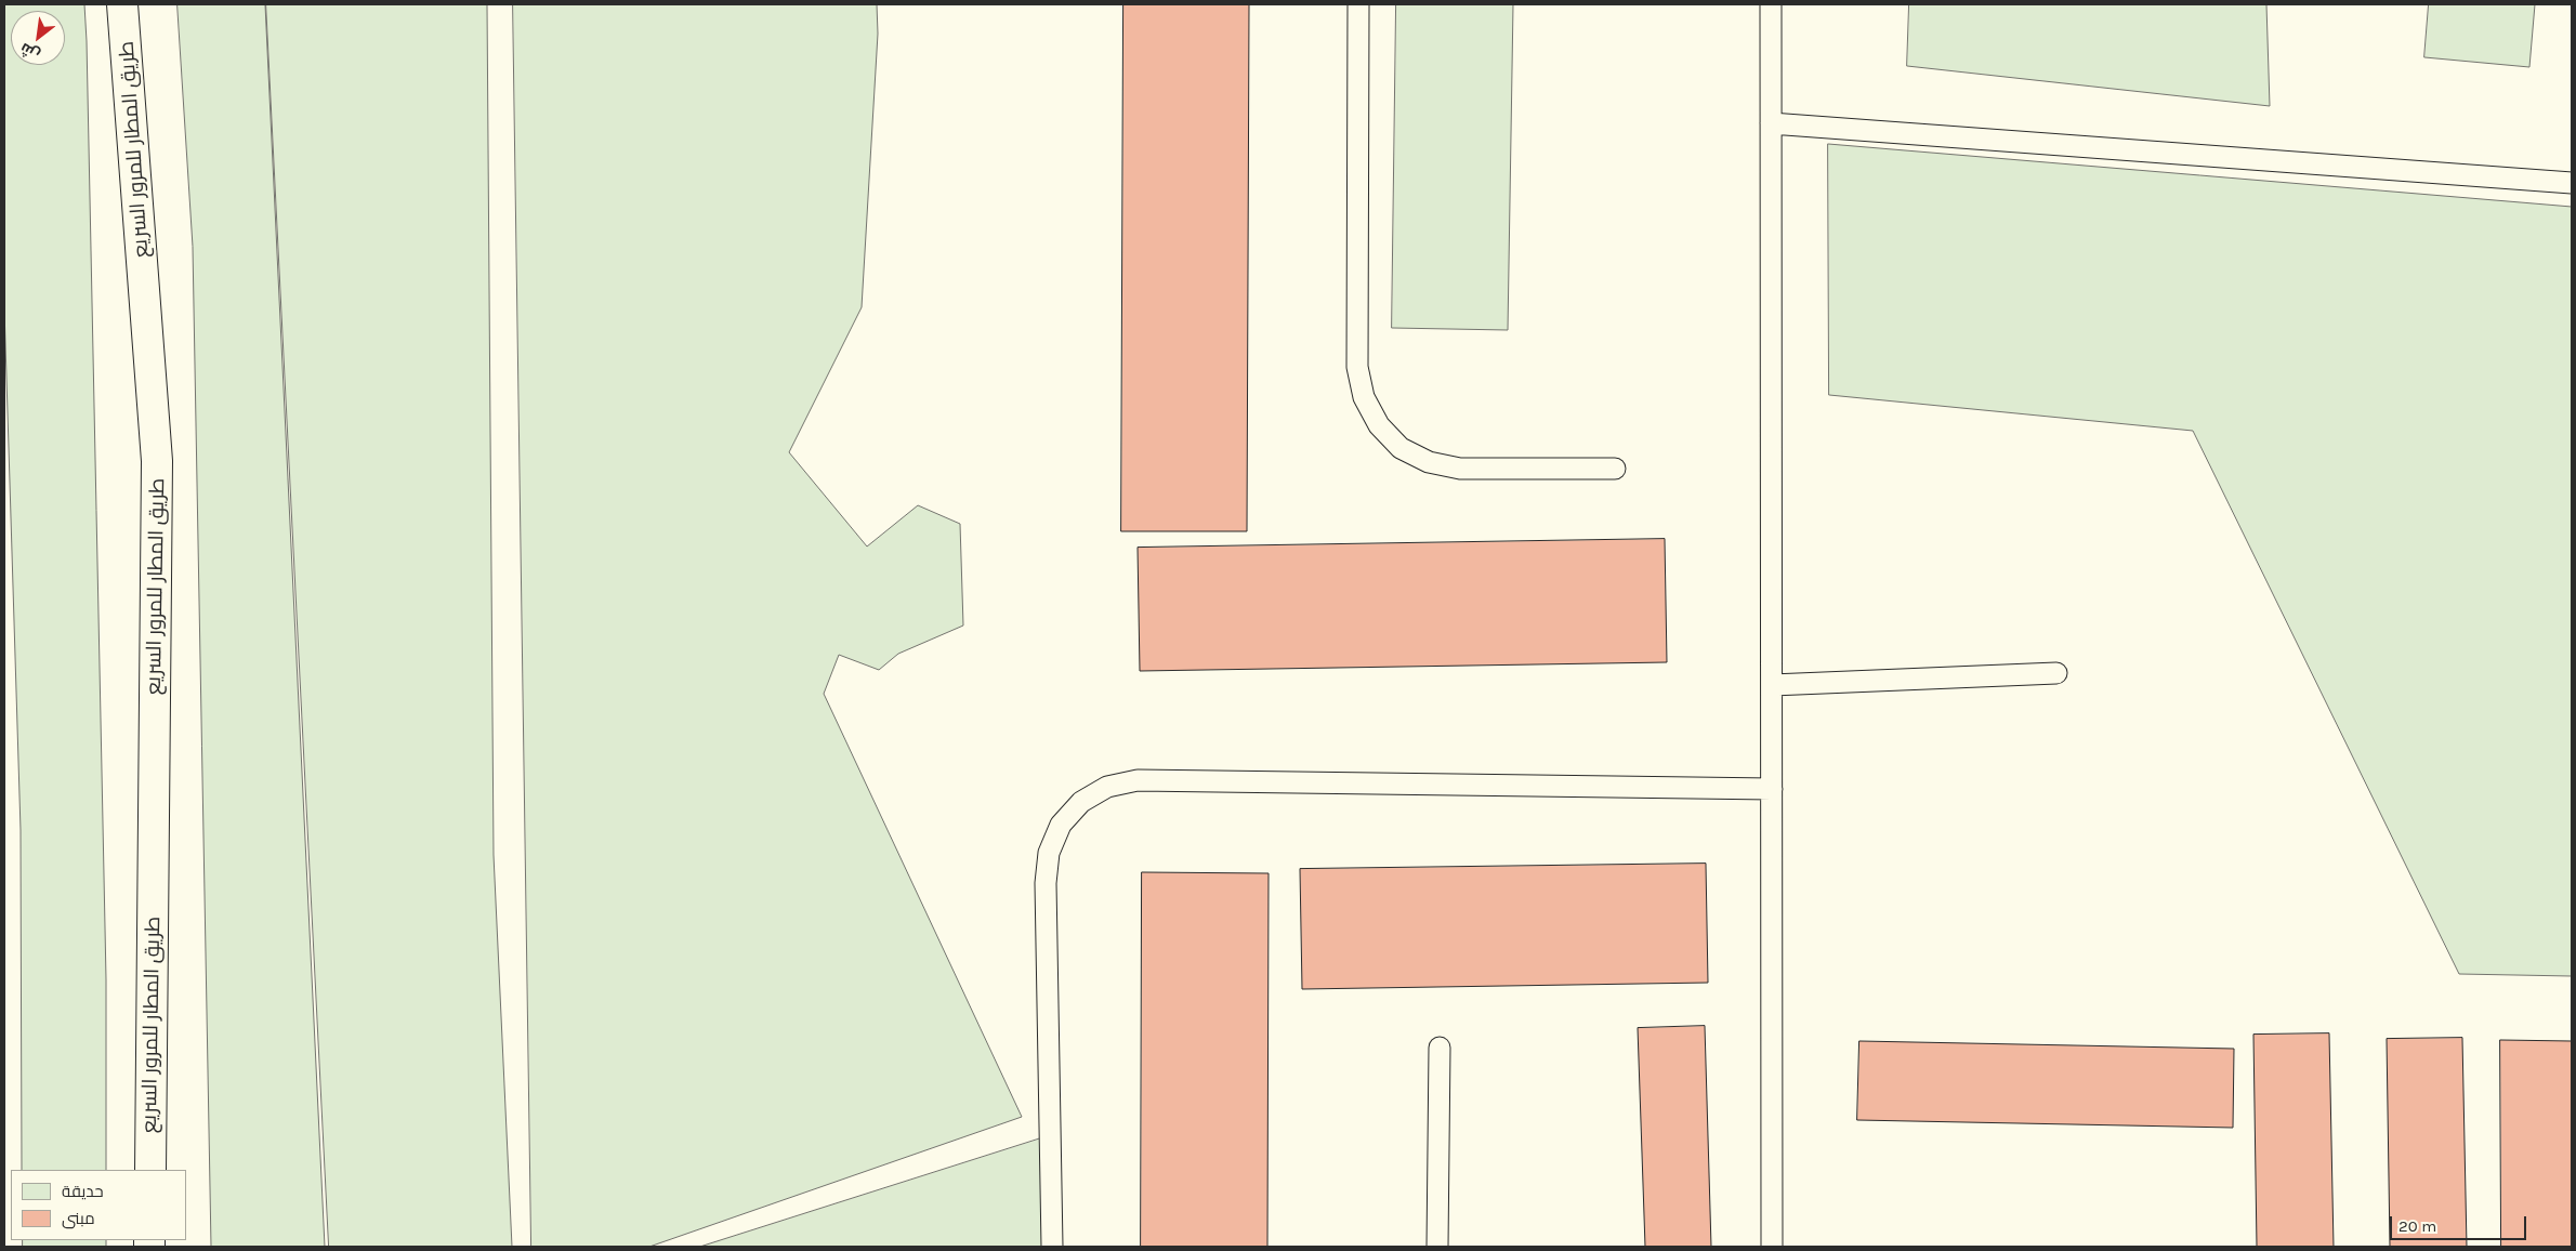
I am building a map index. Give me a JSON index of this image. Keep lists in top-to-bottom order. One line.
{"streets":{"highway":["طريق المطار للمرور السريع"]},"legend":["حديقة","مبنى"],"scale_bar":"20 m","north":"bottom left"}
